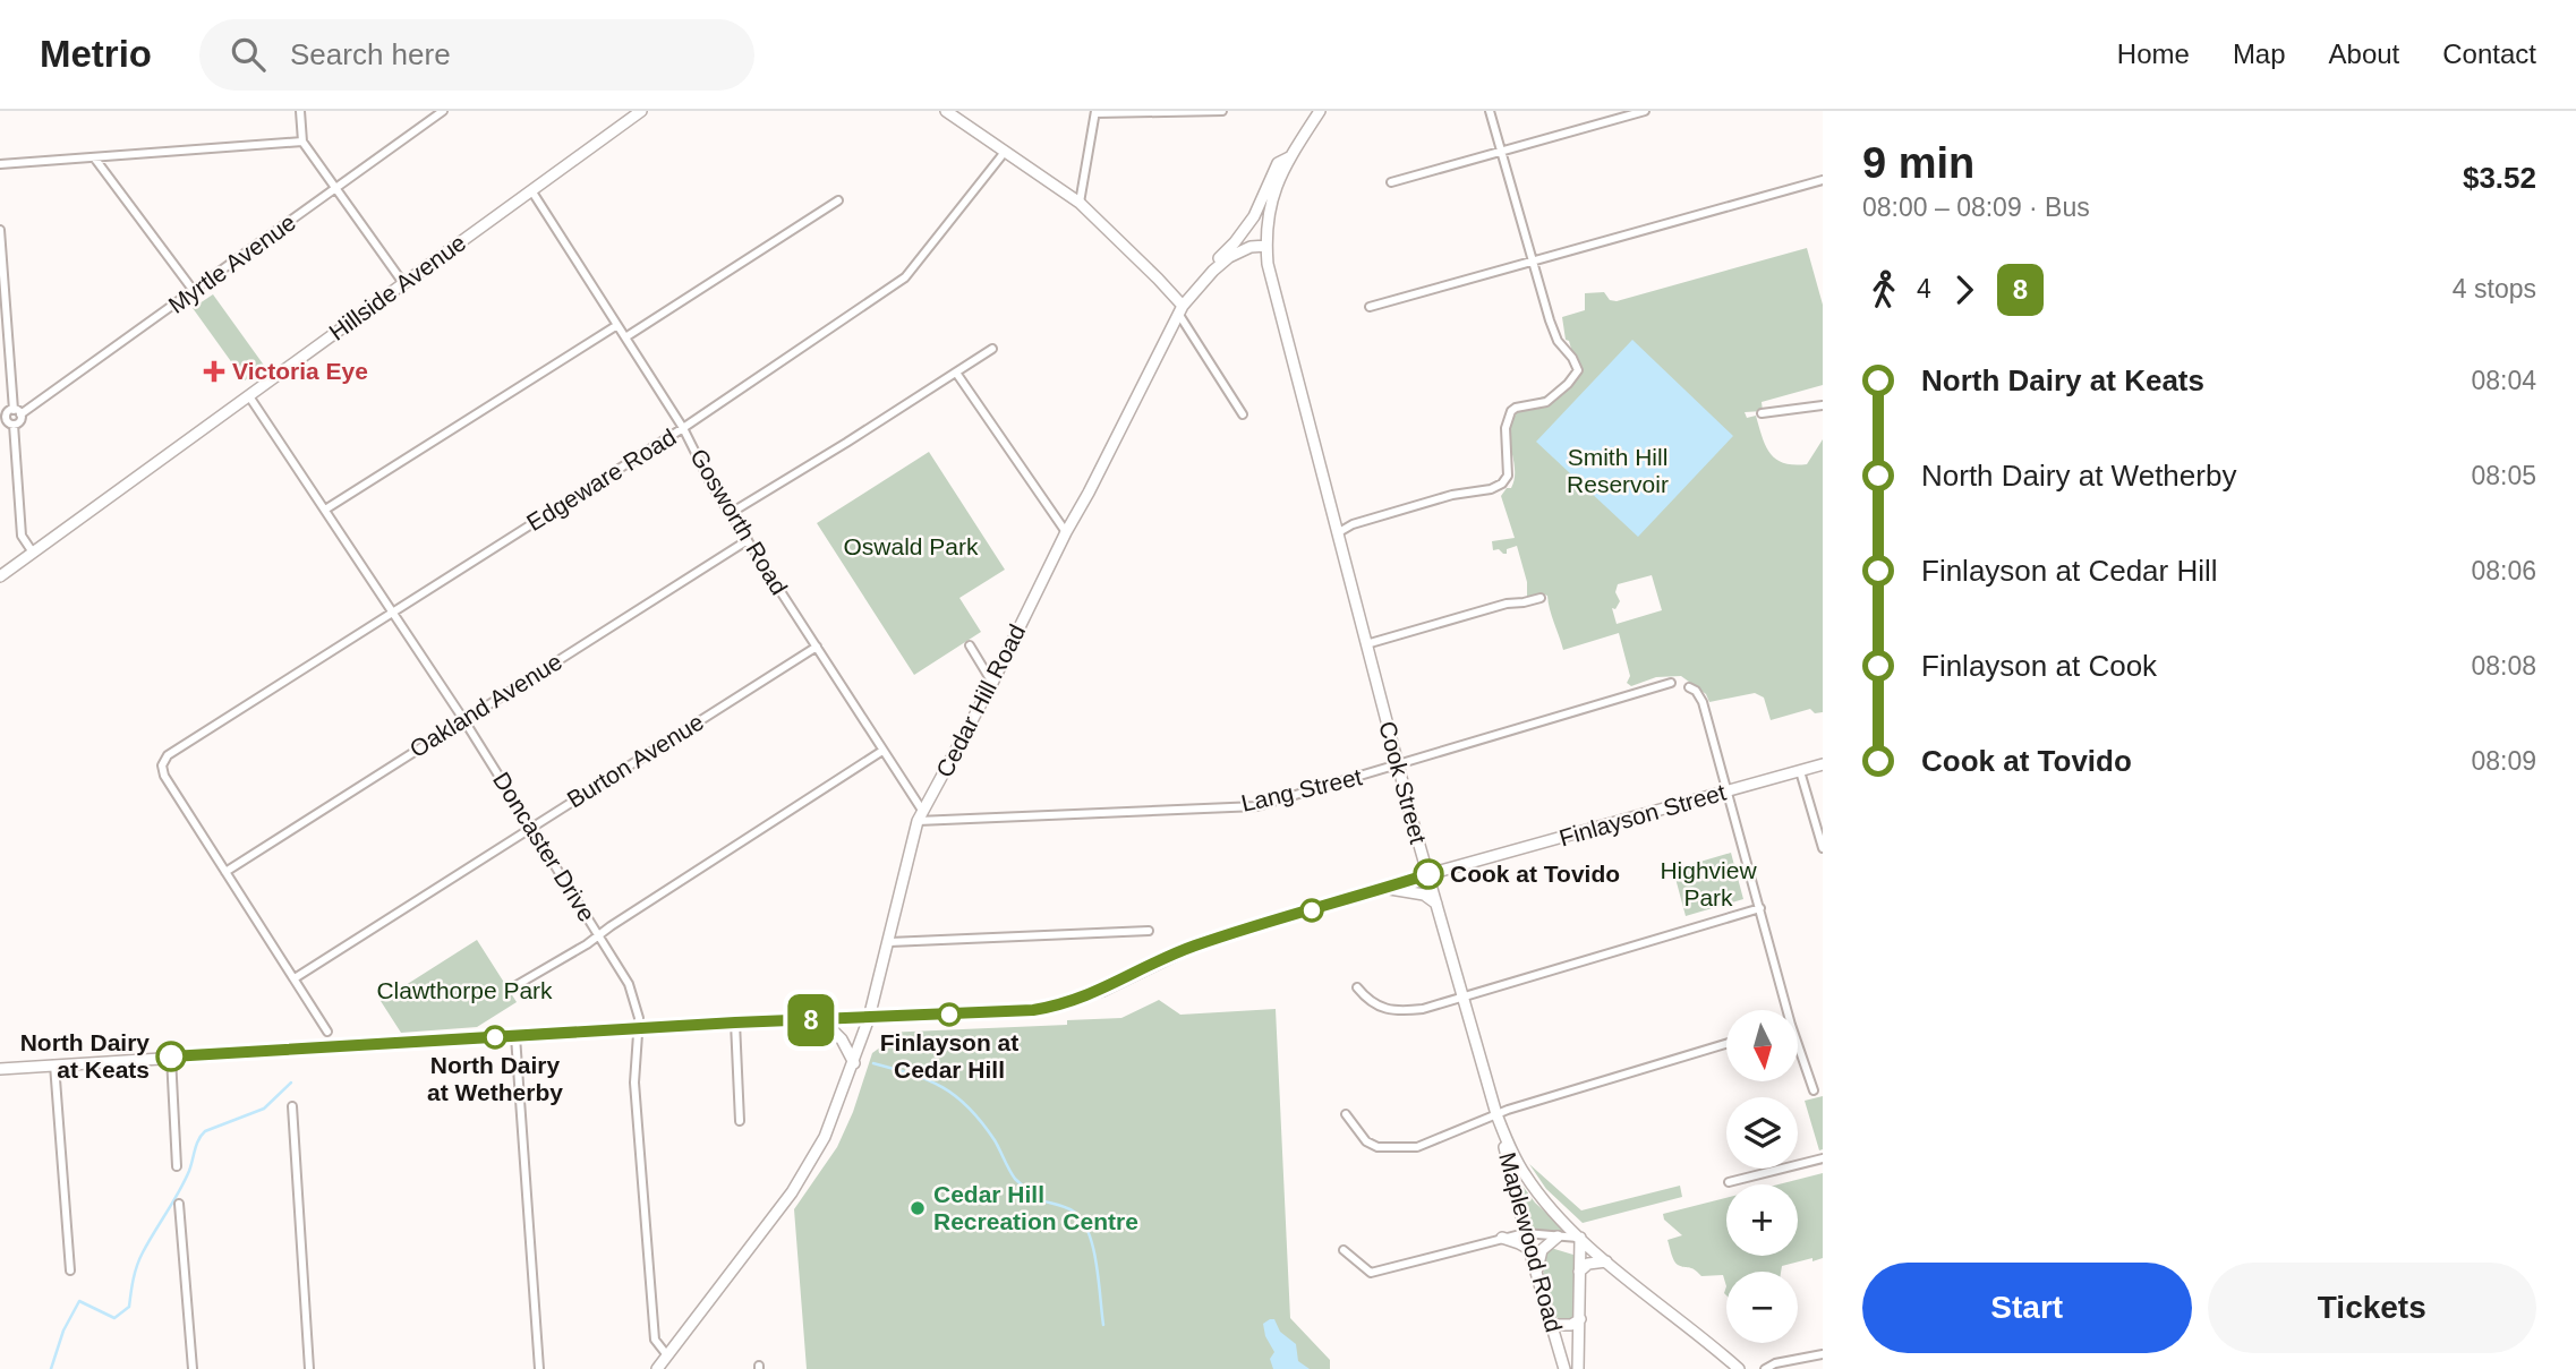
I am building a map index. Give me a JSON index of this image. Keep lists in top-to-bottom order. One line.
{"streets":{"street":["Myrtle Avenue","Hillside Avenue","Edgeware Road","Gosworth Road","Cedar Hill Road","Oakland Avenue","Burton Avenue","Cook Street","Lang Street","Finlayson Street","Doncaster Drive","Maplewood Road"]},"crossings":[["Hillside Avenue","Gosworth Road"],["Hillside Avenue","Doncaster Drive"],["Edgeware Road","Gosworth Road"],["Edgeware Road","Oakland Avenue"],["Edgeware Road","Doncaster Drive"],["Gosworth Road","Cedar Hill Road"],["Gosworth Road","Oakland Avenue"],["Gosworth Road","Burton Avenue"],["Gosworth Road","Lang Street"],["Cedar Hill Road","Lang Street"],["Cedar Hill Road","Finlayson Street"],["Cedar Hill Road","Doncaster Drive"],["Oakland Avenue","Doncaster Drive"],["Burton Avenue","Doncaster Drive"],["Cook Street","Lang Street"],["Cook Street","Finlayson Street"],["Cook Street","Maplewood Road"],["Finlayson Street","Doncaster Drive"]],"parks":["Smith Hill Reservoir","Oswald Park","Highview Park","Clawthorpe Park"],"places":{"health":["Victoria Eye"],"other":["Cook at Tovido","Finlayson at Cedar Hill","North Dairy at Wetherby","North Dairy at Keats","Cedar Hill Recreation Centre"]},"lines":["bus line 8"],"north":"bottom","page":{"header":"Metrio","search":"Search here","nav":["Home","Map","About","Contact"],"on_map":"8","heading":["9 min","08:00 – 08:09 · Bus","$3.52"],"legs":["4","8","4 stops"],"list":[{"name":"North Dairy at Keats","value":"08:04"},{"name":"North Dairy at Wetherby","value":"08:05"},{"name":"Finlayson at Cedar Hill","value":"08:06"},{"name":"Finlayson at Cook","value":"08:08"},{"name":"Cook at Tovido","value":"08:09"}],"map_buttons":["+","−"],"buttons":["Start","Tickets"]}}
